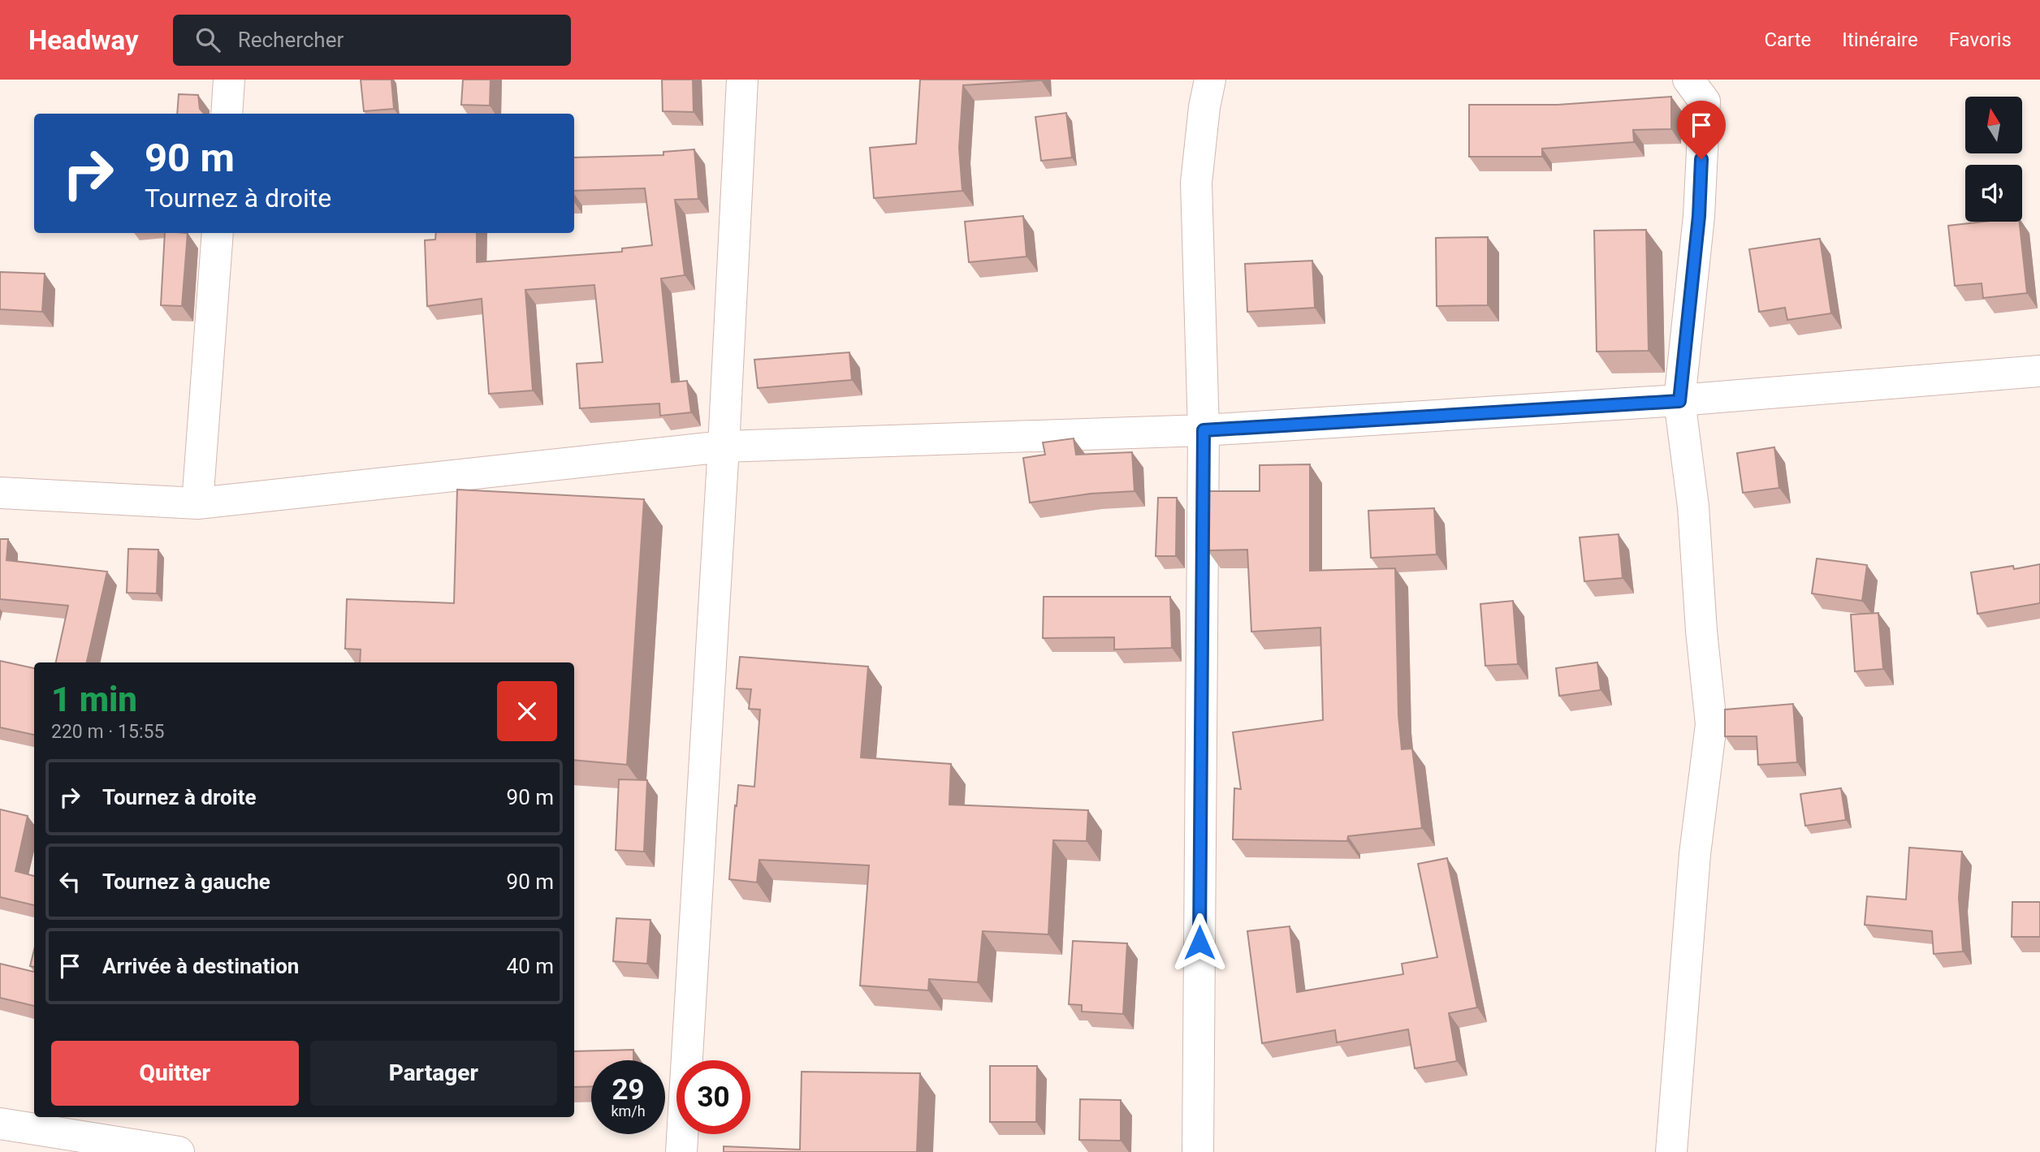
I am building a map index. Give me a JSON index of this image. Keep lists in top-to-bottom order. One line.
{"north":"top","page":{"header":"Headway","search":"Rechercher","nav":["Carte","Itinéraire","Favoris"],"turn":["90 m","Tournez à droite"],"heading":["1 min","220 m · 15:55"],"list":[{"name":"Tournez à droite","value":"90 m"},{"name":"Tournez à gauche","value":"90 m"},{"name":"Arrivée à destination","value":"40 m"}],"buttons":["Quitter","Partager"],"speed":"29 km/h","limit":"30"}}
